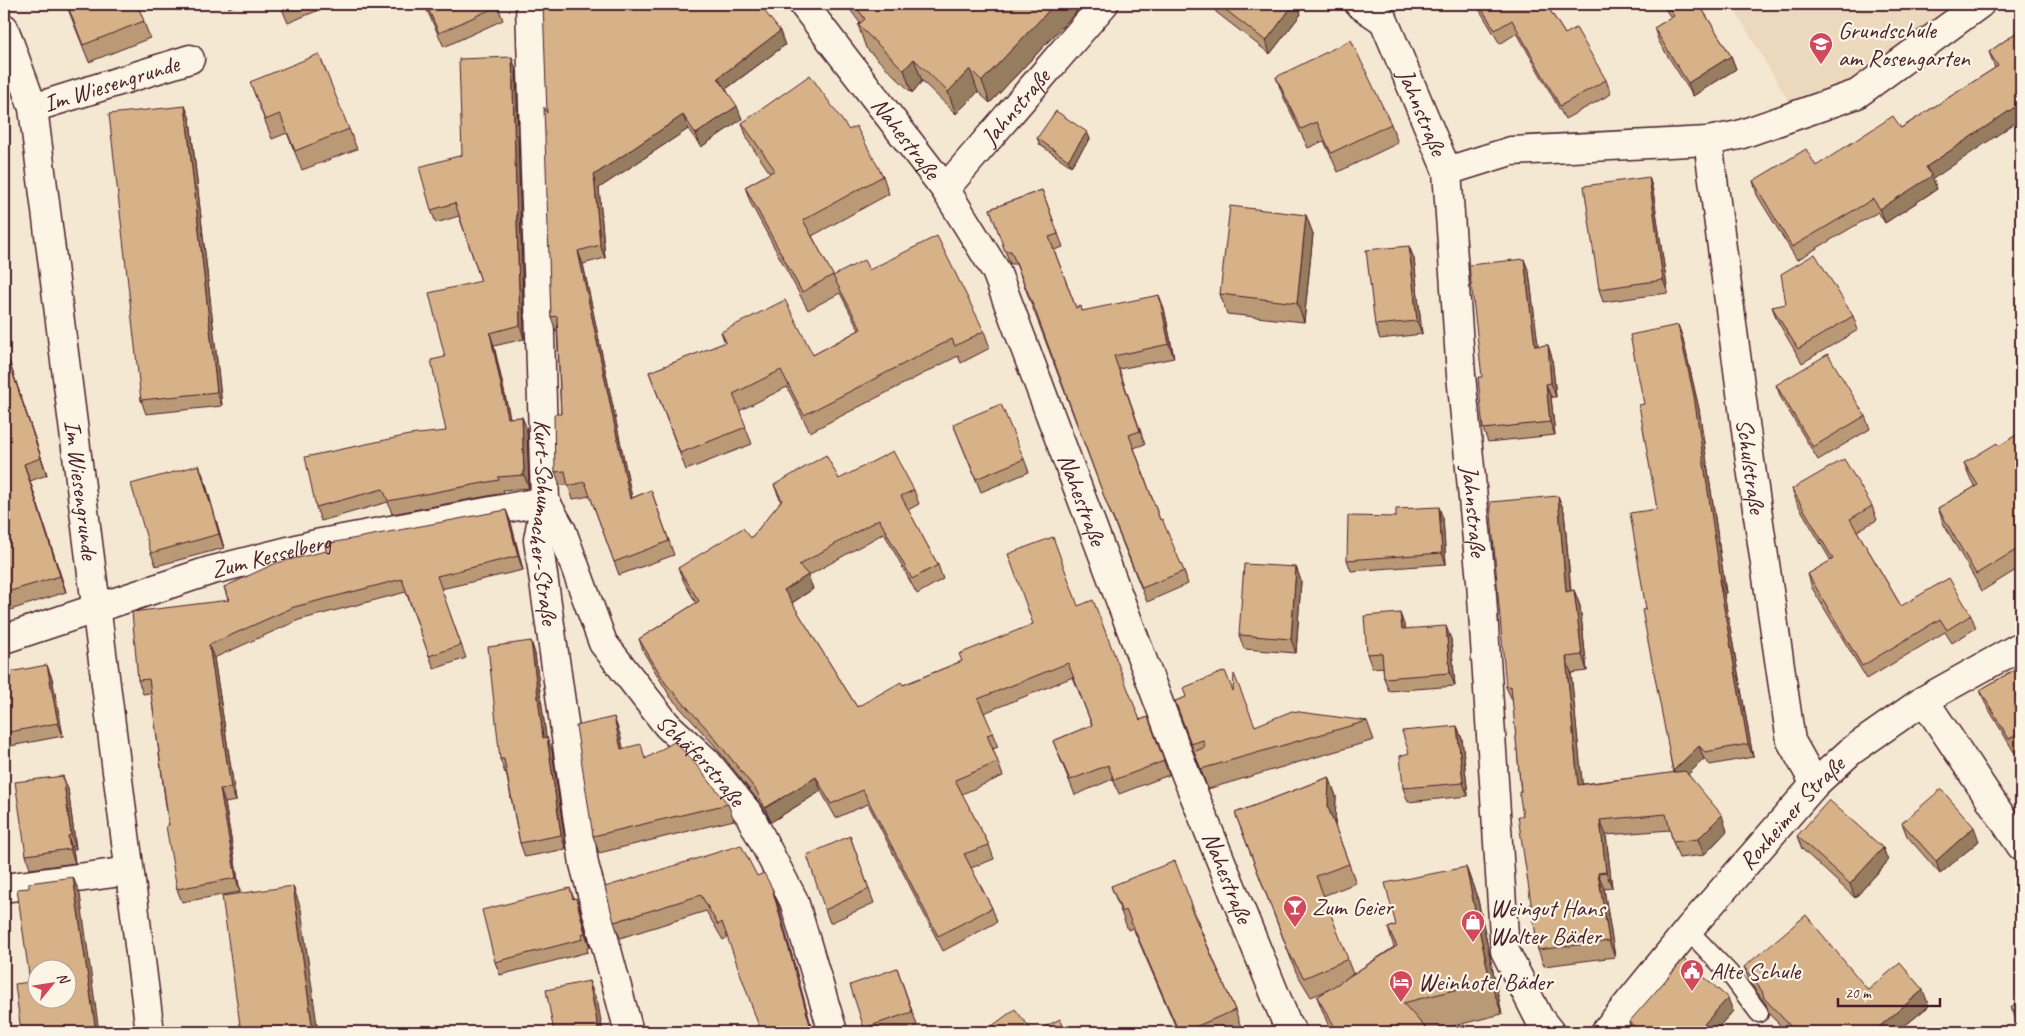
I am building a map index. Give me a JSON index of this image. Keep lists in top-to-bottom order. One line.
{"streets":{"street":["Im Wiesengrunde","Jahnstraße","Nahestraße","Schulstraße","Kurt-Schumacher-Straße","Zum Kesselberg","Schäferstraße","Roxheimer Straße"]},"crossings":[["Im Wiesengrunde","Zum Kesselberg"],["Jahnstraße","Nahestraße"],["Schulstraße","Roxheimer Straße"],["Kurt-Schumacher-Straße","Zum Kesselberg"],["Kurt-Schumacher-Straße","Schäferstraße"],["Zum Kesselberg","Schäferstraße"]],"places":{"school or university":["Grundschule am Rosengarten"],"bar":["Zum Geier"],"shop":["Weingut Hans Walter Bäder"],"public building":["Alte Schule"],"hotel":["Weinhotel Bäder"]},"scale_bar":"20 m","north":"top right"}
